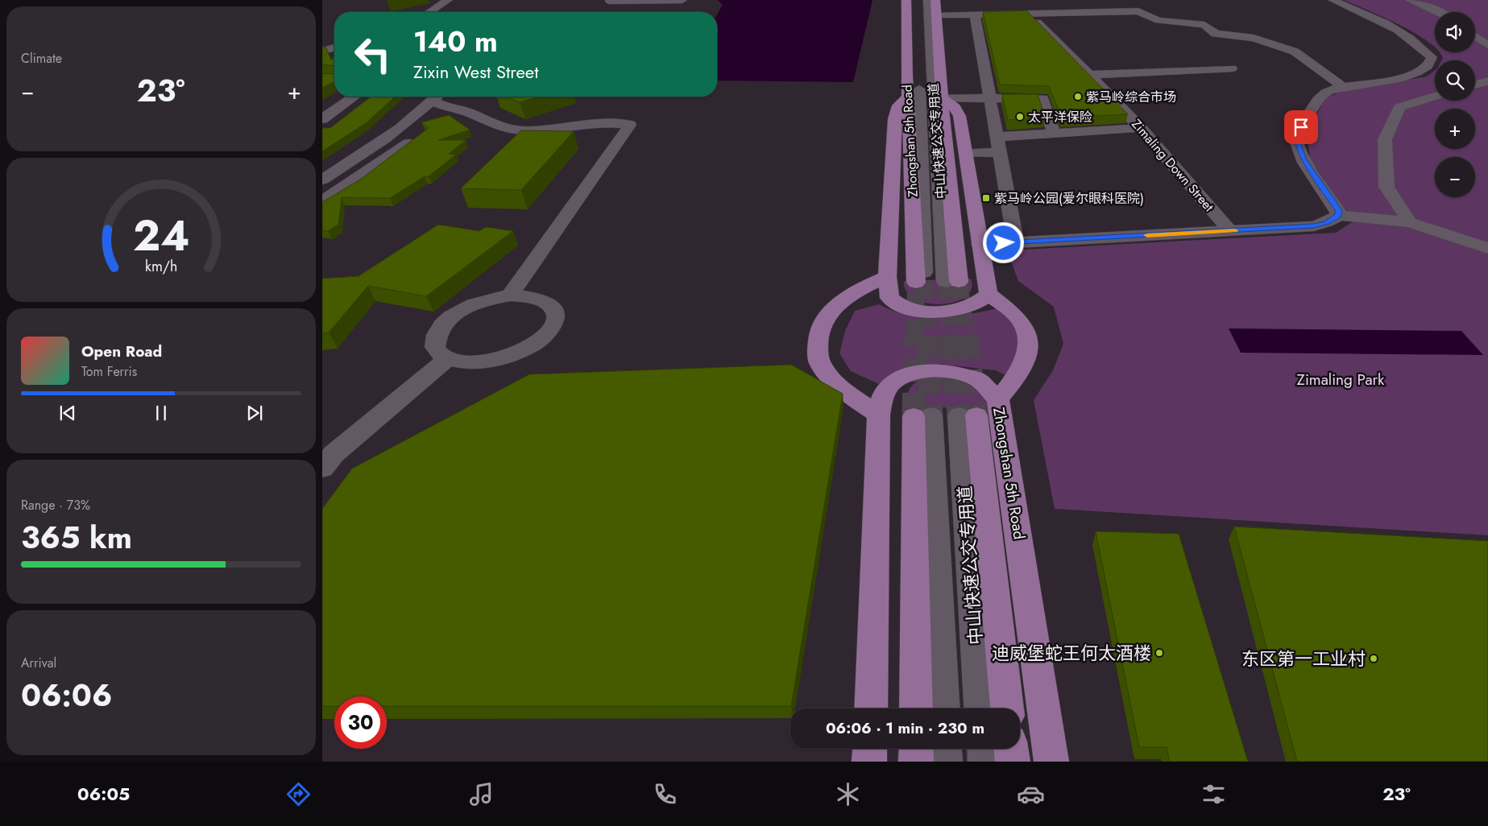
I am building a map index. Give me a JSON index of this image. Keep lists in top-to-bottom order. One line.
{"streets":{"main road":["Zhongshan 5th Road"],"street":["中山快速公交专用道","Zimaling Down Street"]},"crossings":[["Zhongshan 5th Road","中山快速公交专用道"]],"parks":["Zimaling Park"],"places":{"other":["紫马岭综合市场","太平洋保险","迪威堡蛇王何太酒楼","东区第一工业村"],"transit":["紫马岭公园(爱尔眼科医院)"]},"page":{"tile":["Climate",["Range · 73%","365 km"],["Arrival","06:06"]],"map_buttons":["+","−"],"turn":["140 m","Zixin West Street"],"heat":["−","23°","+"],"song":["Open Road","Tom Ferris"],"limit":"30","trip":"06:06 · 1 min · 230 m","tabs":["06:05","23°"],"gauge":["24","km/h"]}}
